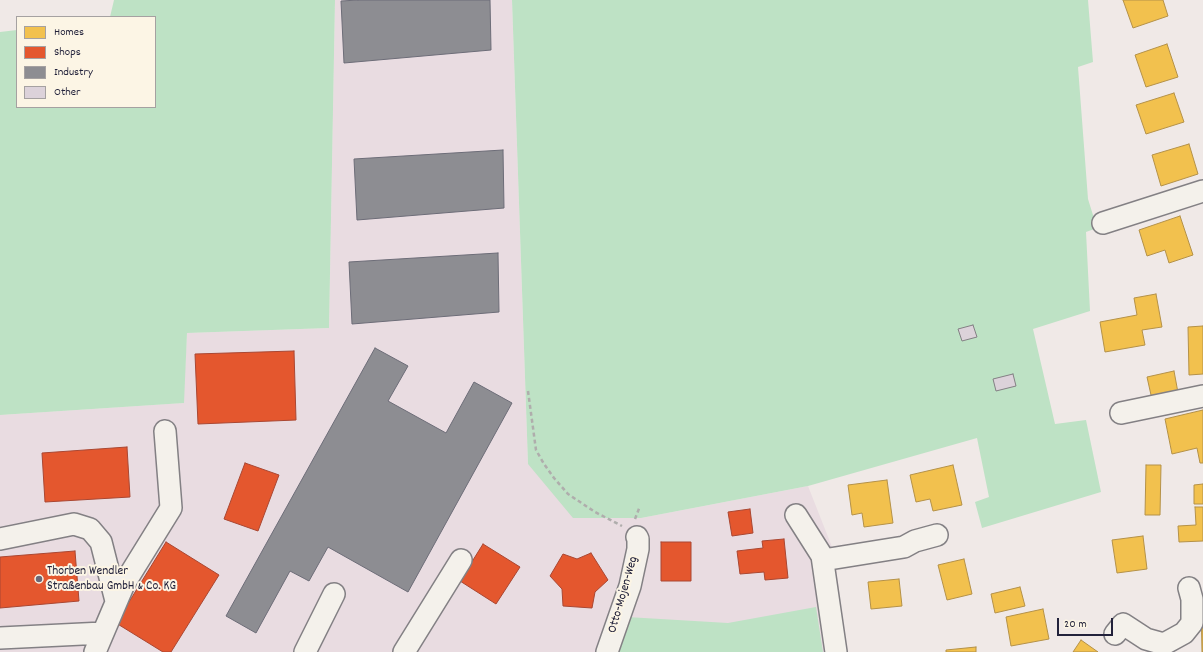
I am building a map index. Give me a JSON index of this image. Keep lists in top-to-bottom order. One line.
{"streets":{"street":["Otto-Mojen-Weg"]},"places":["Thorben Wendler Straßenbau GmbH & Co. KG"],"legend":["Homes","Shops","Industry","Other"],"scale_bar":"20 m"}
